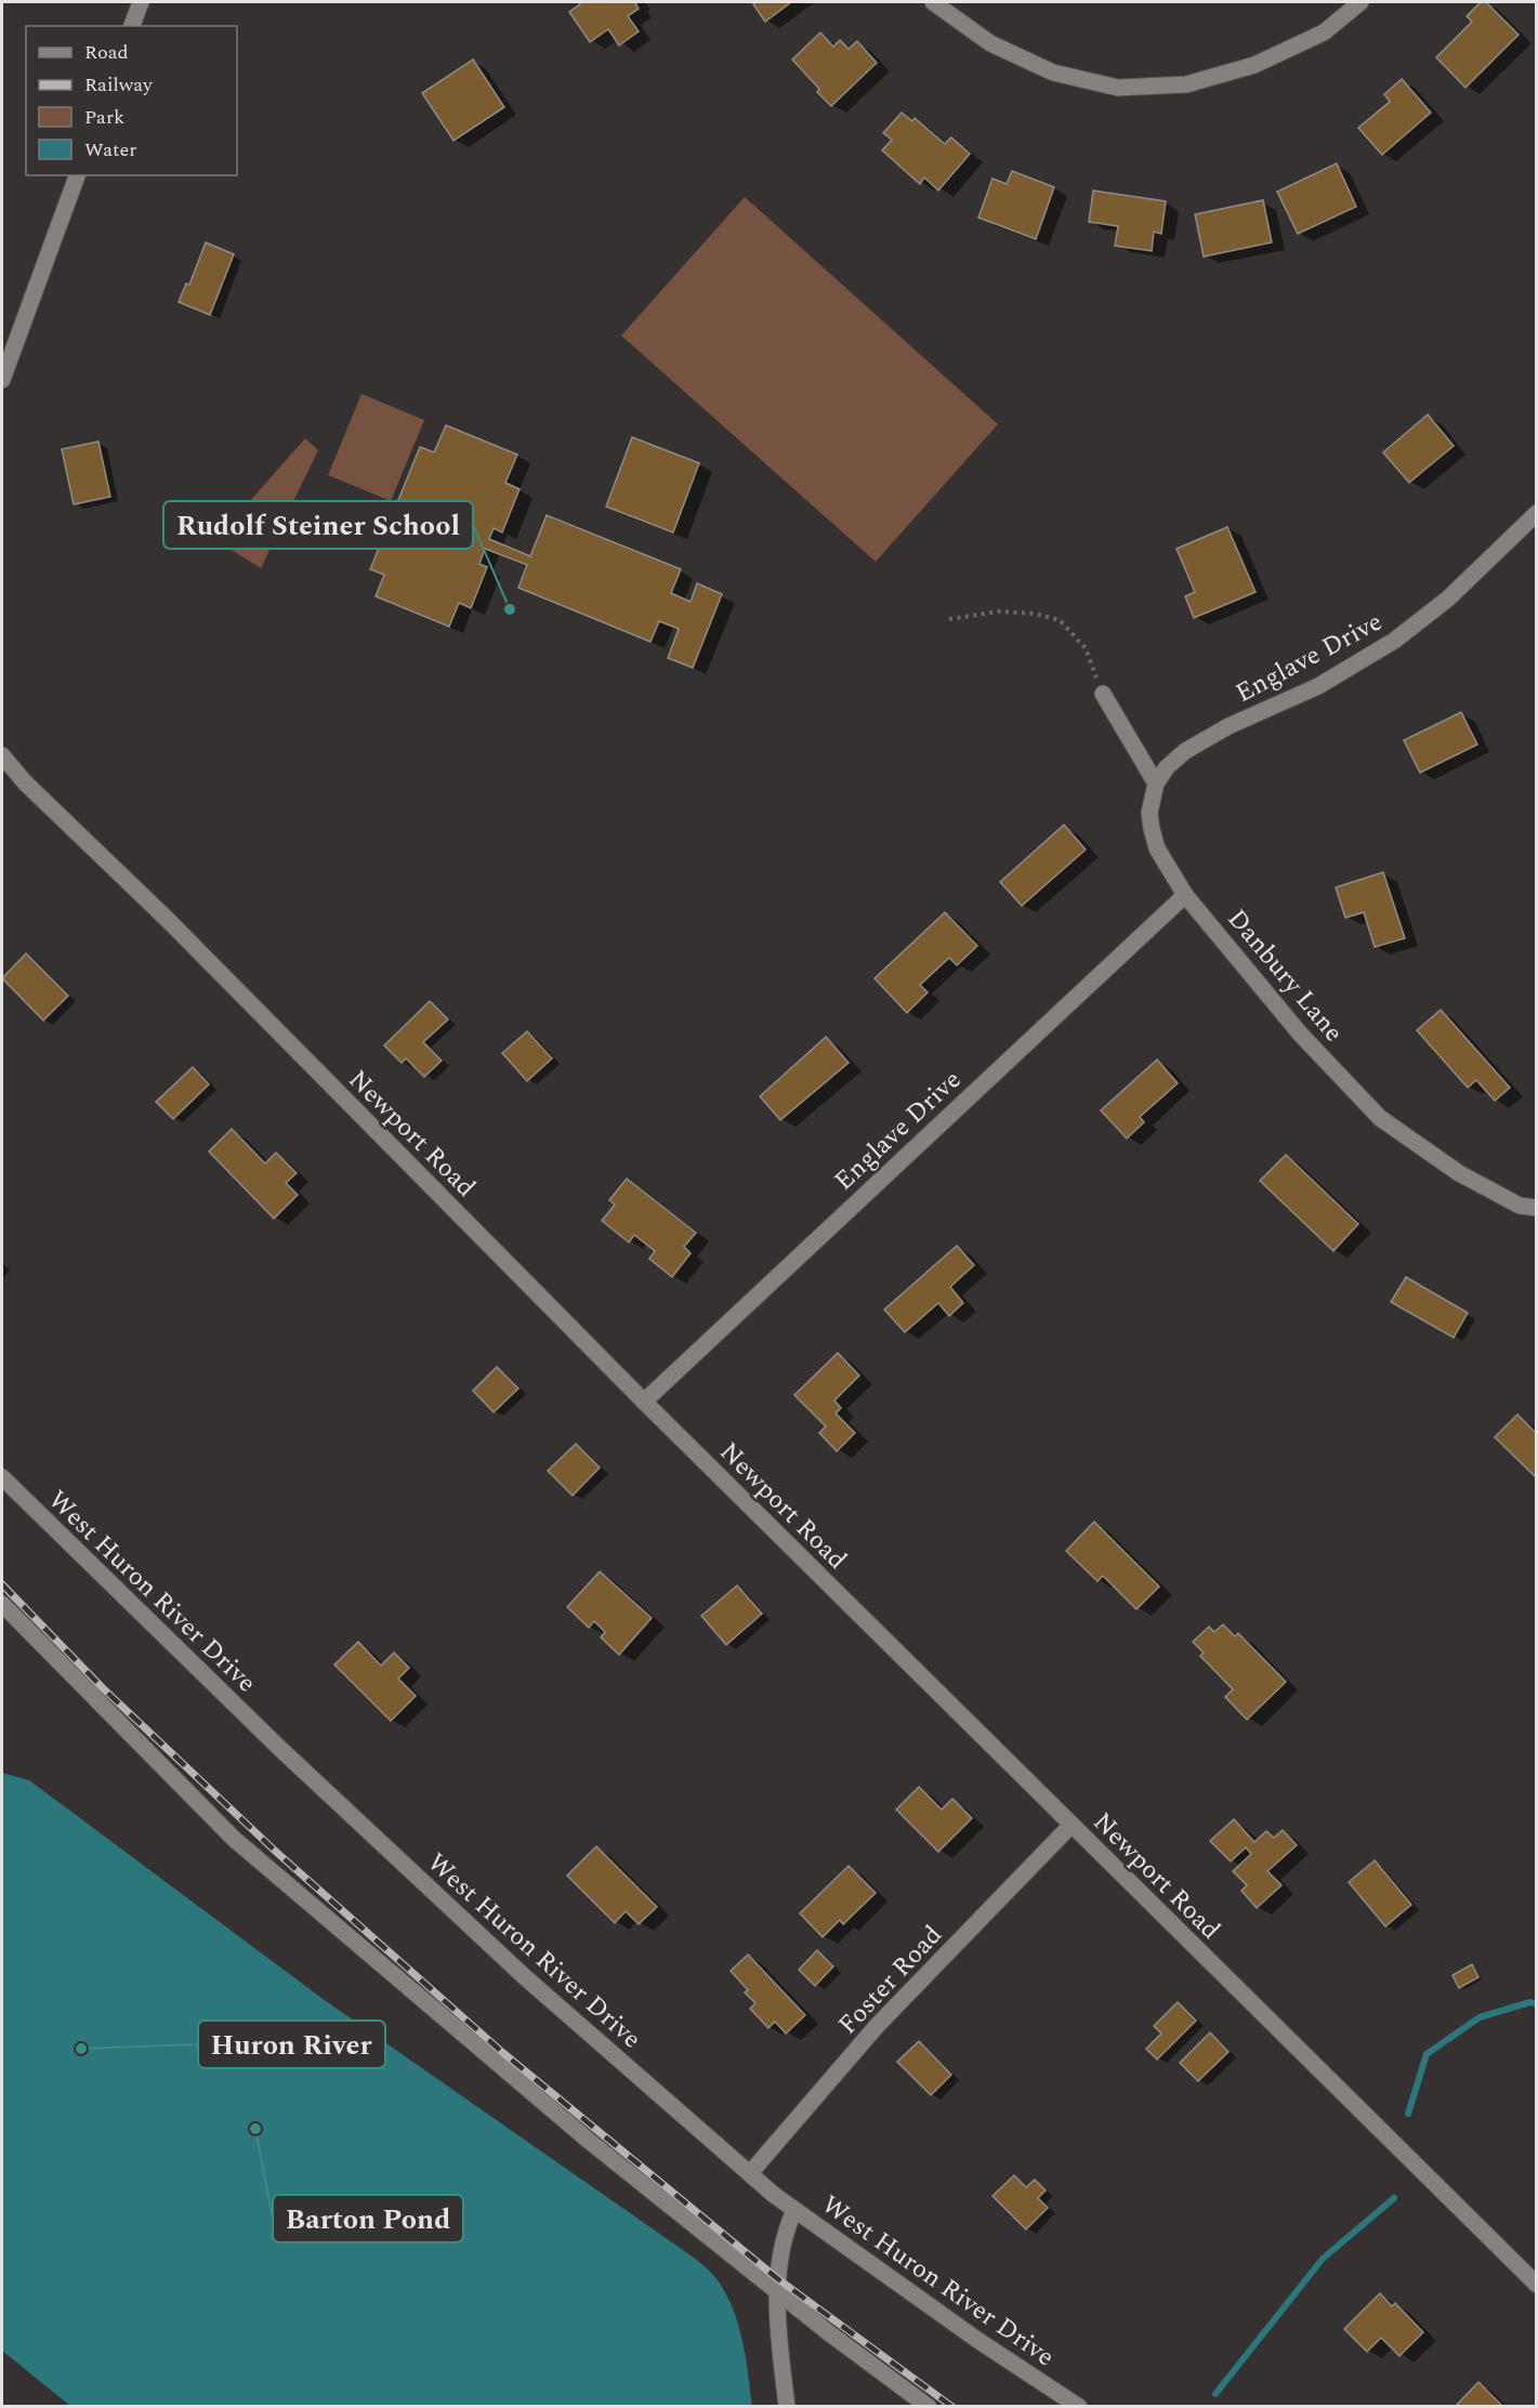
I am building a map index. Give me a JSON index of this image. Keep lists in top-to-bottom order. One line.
{"streets":{"street":["Englave Drive","Danbury Lane","Newport Road","West Huron River Drive","Foster Road"]},"crossings":[["Englave Drive","Danbury Lane"],["Englave Drive","Newport Road"],["Newport Road","Foster Road"],["West Huron River Drive","Foster Road"]],"places":["Rudolf Steiner School","Huron River","Barton Pond"],"legend":["Road","Railway","Park","Water"]}
